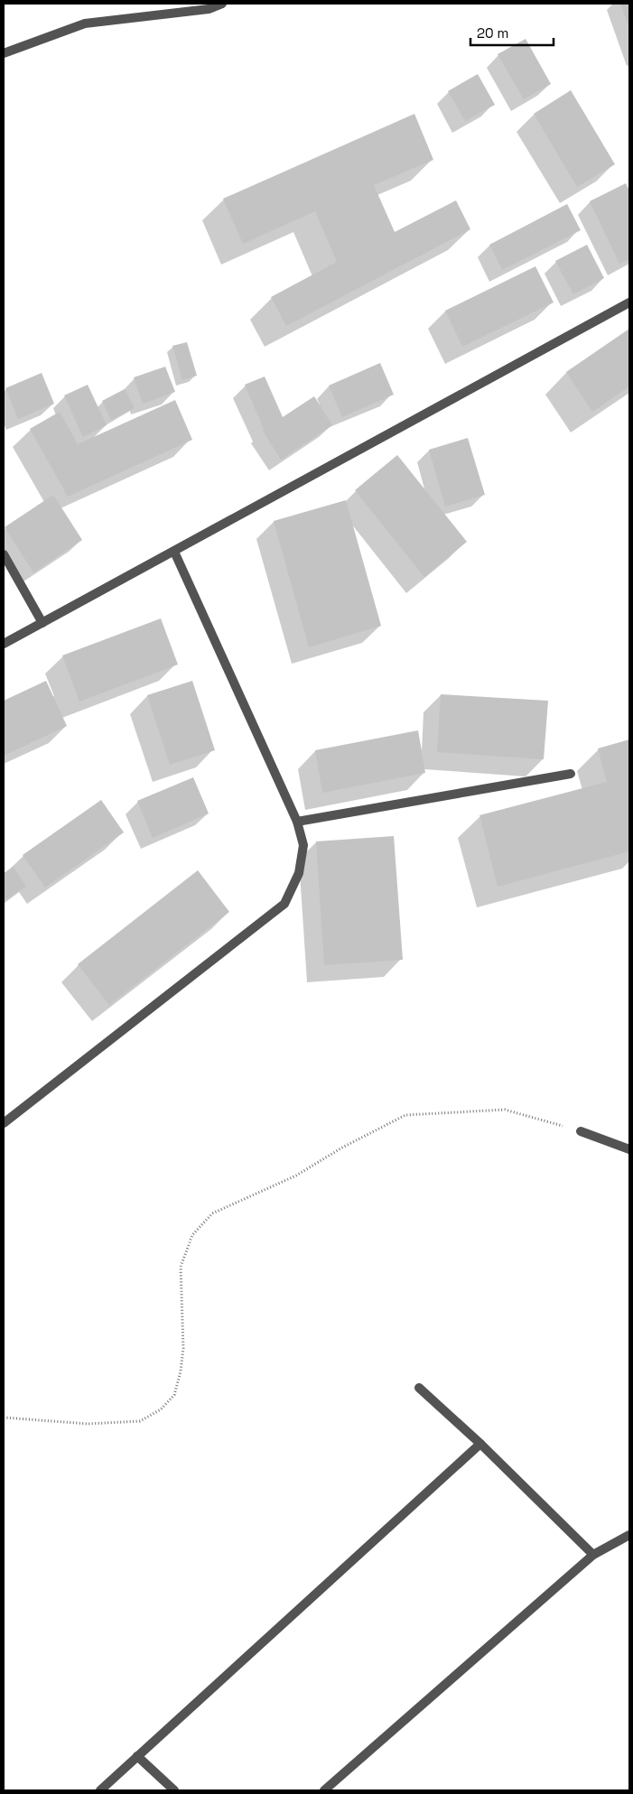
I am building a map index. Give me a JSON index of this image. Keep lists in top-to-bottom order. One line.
{"scale_bar":"20 m"}
